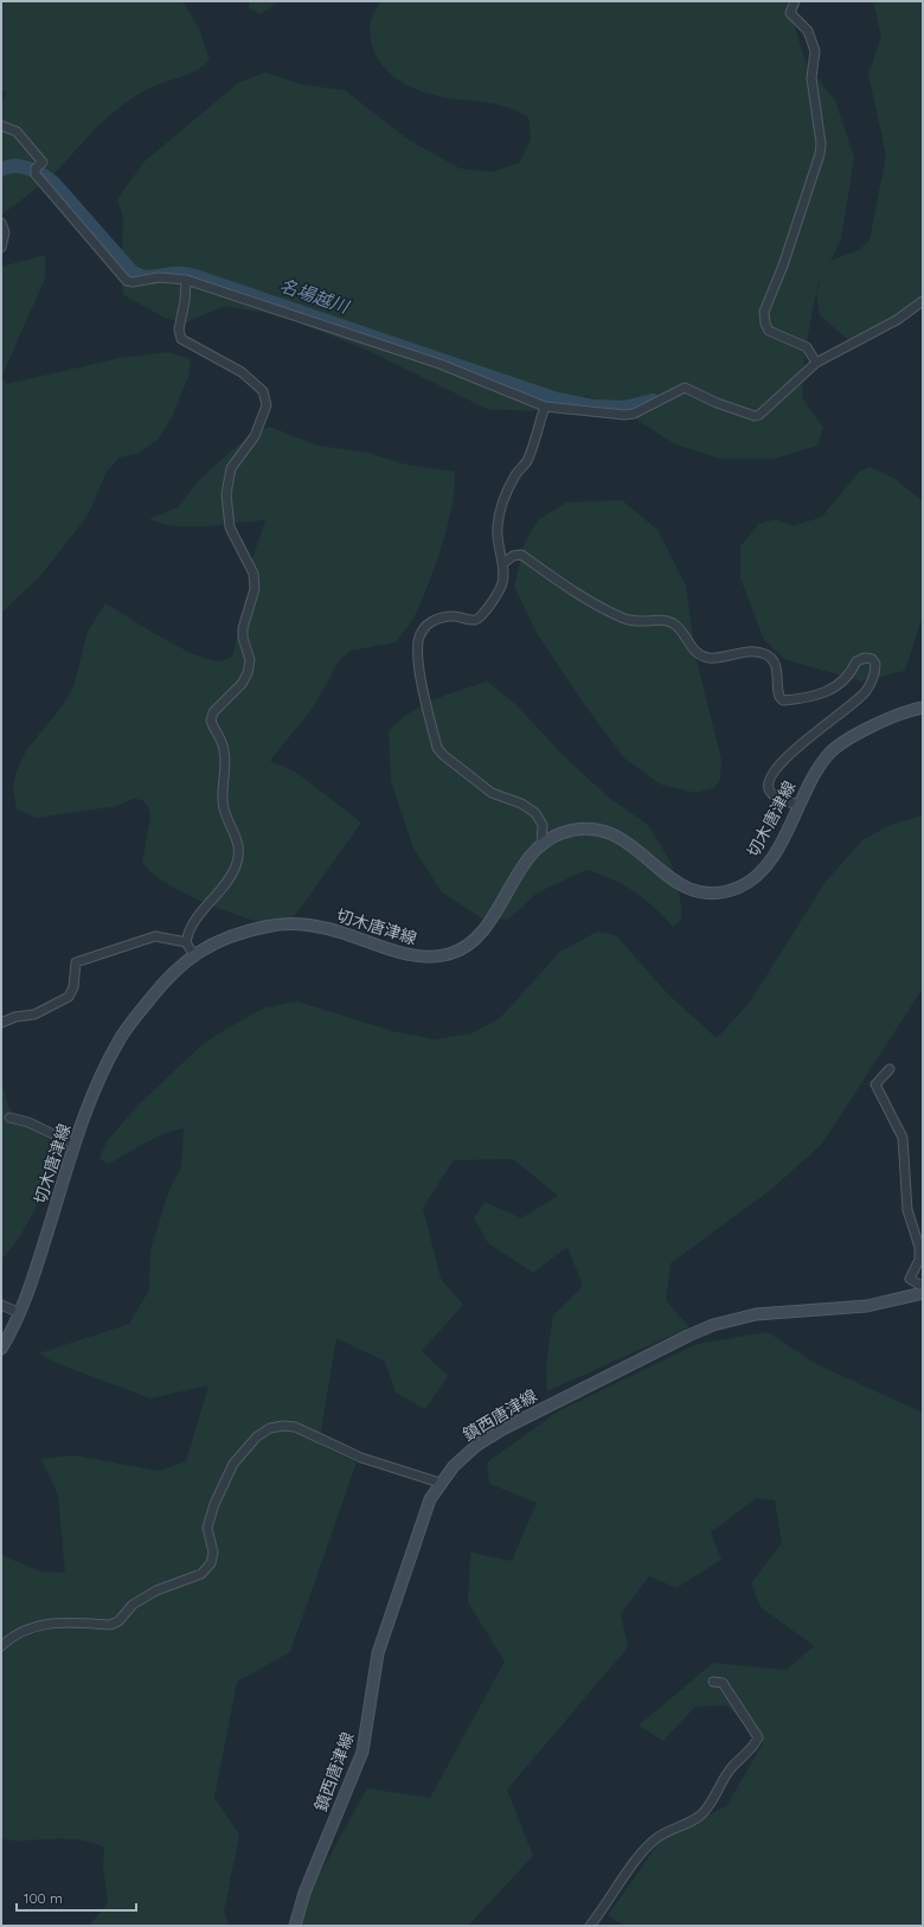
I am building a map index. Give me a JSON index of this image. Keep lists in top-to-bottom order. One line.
{"streets":{"main road":["切木唐津線","鎮西唐津線"]},"water":["名場越川"],"scale_bar":"100 m"}
